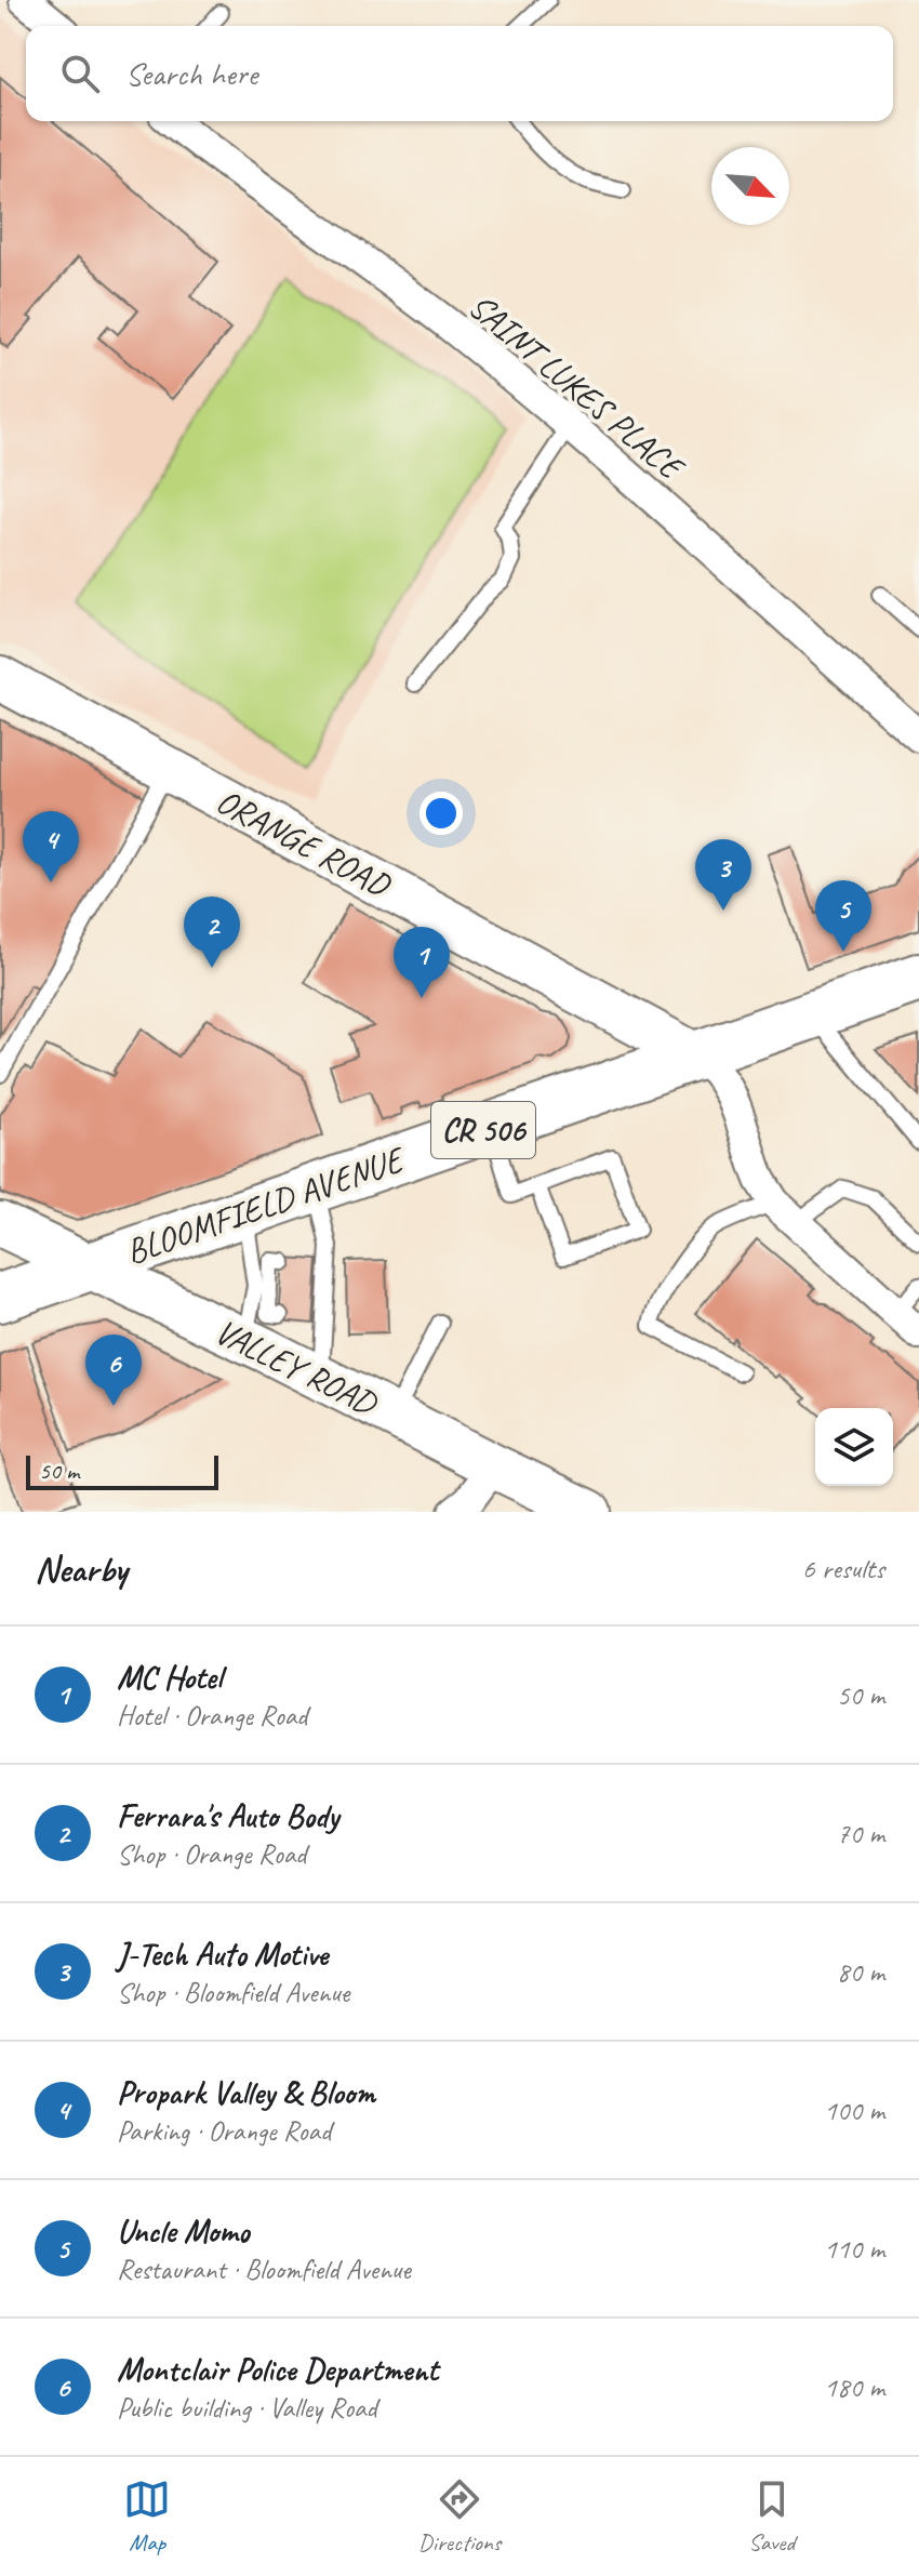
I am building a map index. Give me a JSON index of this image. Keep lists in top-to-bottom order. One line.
{"streets":{"main road":["CR 506","BLOOMFIELD AVENUE"],"street":["SAINT LUKES PLACE","ORANGE ROAD","VALLEY ROAD"]},"crossings":[["ORANGE ROAD","BLOOMFIELD AVENUE"],["BLOOMFIELD AVENUE","VALLEY ROAD"]],"scale_bar":"50 m","north":"bottom right","page":{"search":"Search here","pins":["4","3","5","2","1","6"],"scale":"50 m","heading":["Nearby","6 results"],"list":[{"mark":"1","name":"MC Hotel","note":"Hotel · Orange Road","value":"50 m"},{"mark":"2","name":"Ferrara's Auto Body","note":"Shop · Orange Road","value":"70 m"},{"mark":"3","name":"J-Tech Auto Motive","note":"Shop · Bloomfield Avenue","value":"80 m"},{"mark":"4","name":"Propark Valley & Bloom","note":"Parking · Orange Road","value":"100 m"},{"mark":"5","name":"Uncle Momo","note":"Restaurant · Bloomfield Avenue","value":"110 m"},{"mark":"6","name":"Montclair Police Department","note":"Public building · Valley Road","value":"180 m"}],"nav":["Map","Directions","Saved"]}}
